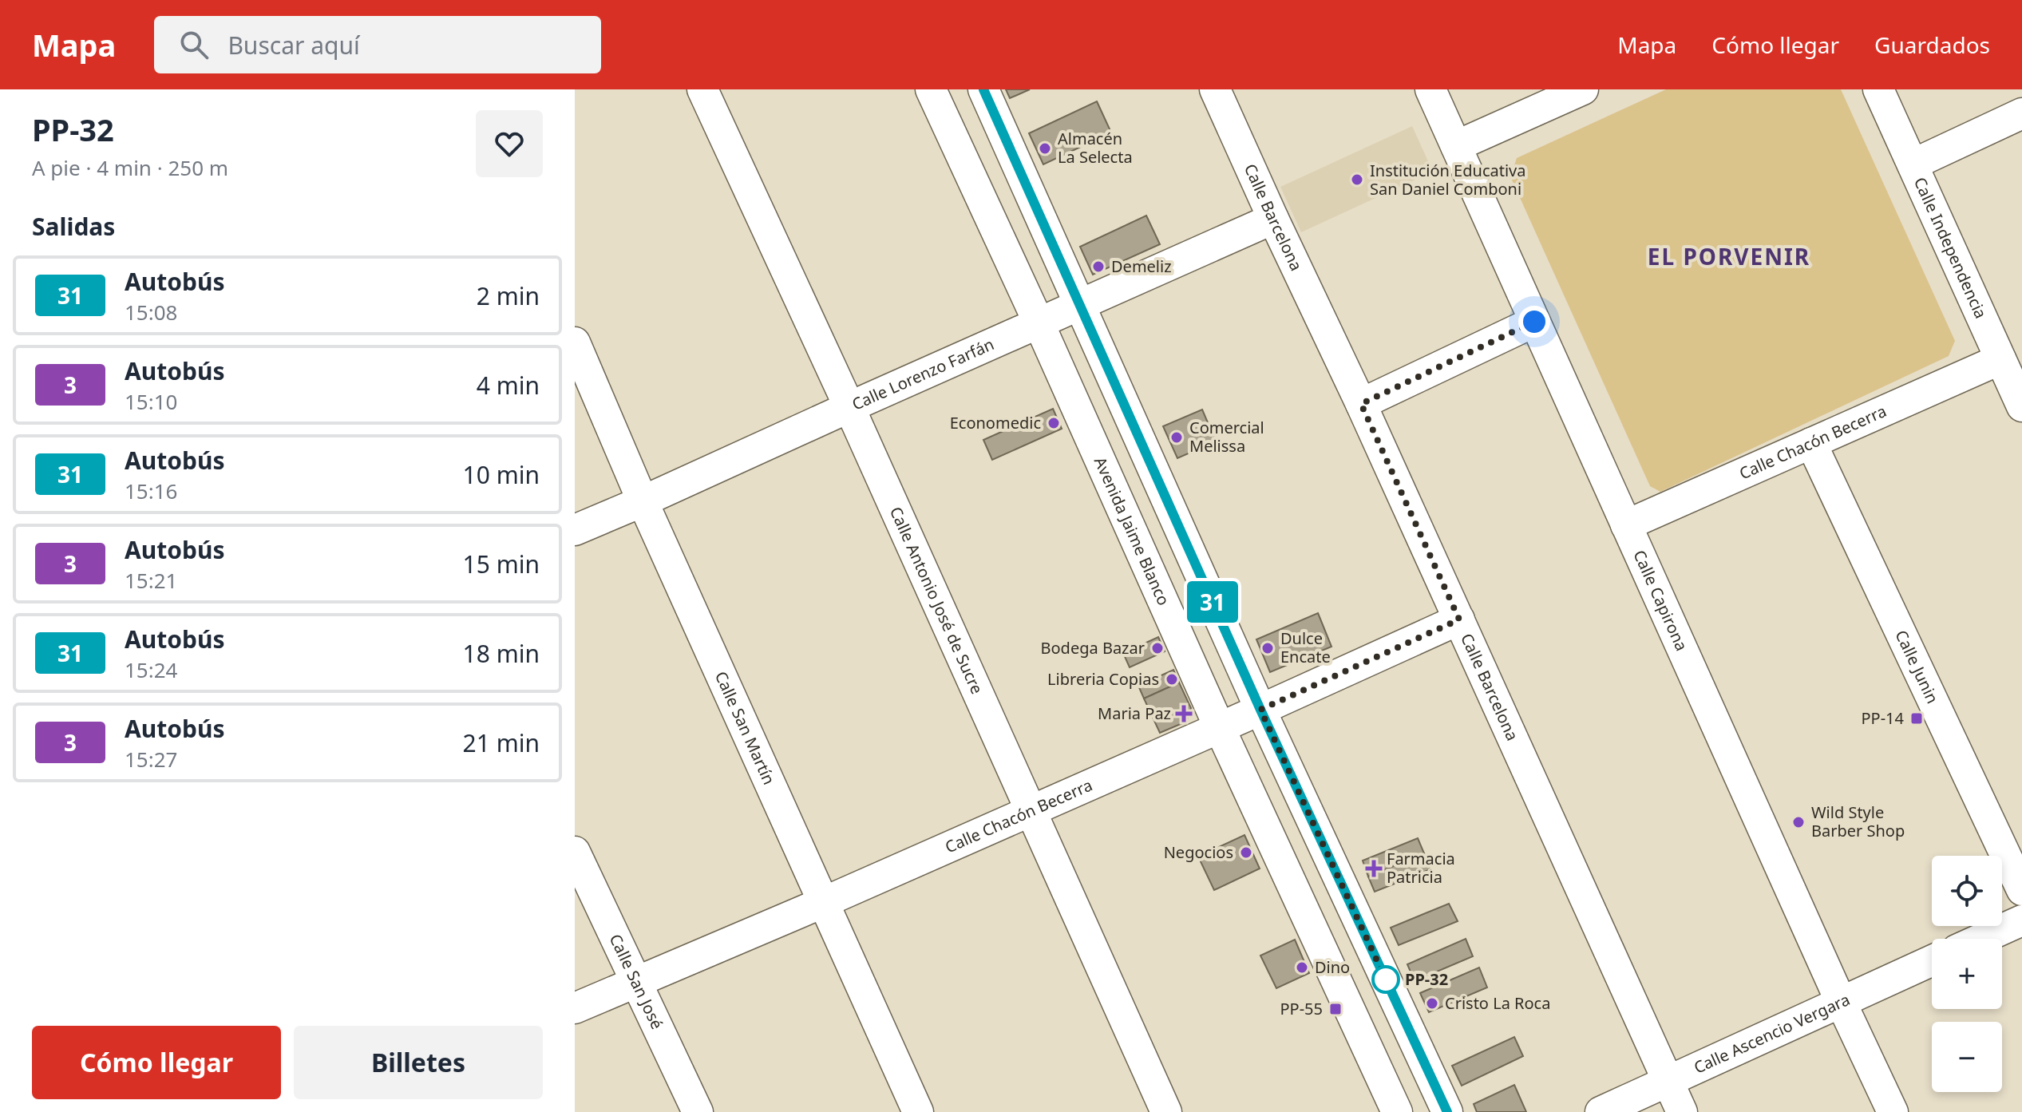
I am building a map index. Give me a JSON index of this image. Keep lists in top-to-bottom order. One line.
{"streets":{"street":["Calle Barcelona","Calle Independencia","Calle Lorenzo Farfán","Calle Chacón Becerra","Avenida Jaime Blanco","Calle Antonio José de Sucre","Calle Capirona","Calle Junin","Calle San Martín","Calle San José","Calle Ascencio Vergara"]},"crossings":[["Calle Barcelona","Calle Lorenzo Farfán"],["Calle Barcelona","Calle Chacón Becerra"],["Calle Barcelona","Calle Ascencio Vergara"],["Calle Independencia","Calle Chacón Becerra"],["Calle Lorenzo Farfán","Avenida Jaime Blanco"],["Calle Lorenzo Farfán","Calle Antonio José de Sucre"],["Calle Lorenzo Farfán","Calle San Martín"],["Calle Chacón Becerra","Avenida Jaime Blanco"],["Calle Chacón Becerra","Calle Antonio José de Sucre"],["Calle Chacón Becerra","Calle Capirona"],["Calle Chacón Becerra","Calle Junin"],["Calle Chacón Becerra","Calle San Martín"],["Calle Chacón Becerra","Calle San José"],["Calle Capirona","Calle Ascencio Vergara"]],"districts":["EL PORVENIR"],"places":{"other":["Almacén La Selecta","Institución Educativa San Daniel Comboni","Demeliz","Economedic","Comercial Melissa","Bodega Bazar","Dulce Encate","Libreria Copias","Wild Style Barber Shop","Negocios","Dino","PP-32","Cristo La Roca"],"health":["Maria Paz","Farmacia Patricia"],"transit":["PP-14","PP-55"]},"lines":["bus line 31"],"page":{"header":"Mapa","search":"Buscar aquí","nav":["Mapa","Cómo llegar","Guardados"],"heading":[["PP-32","A pie · 4 min · 250 m"],"Salidas"],"on_map":"31","list":[{"mark":"31","name":"Autobús","note":"15:08","value":"2 min"},{"mark":"3","name":"Autobús","note":"15:10","value":"4 min"},{"mark":"31","name":"Autobús","note":"15:16","value":"10 min"},{"mark":"3","name":"Autobús","note":"15:21","value":"15 min"},{"mark":"31","name":"Autobús","note":"15:24","value":"18 min"},{"mark":"3","name":"Autobús","note":"15:27","value":"21 min"}],"map_buttons":["+","−"],"buttons":["Cómo llegar","Billetes"]}}
